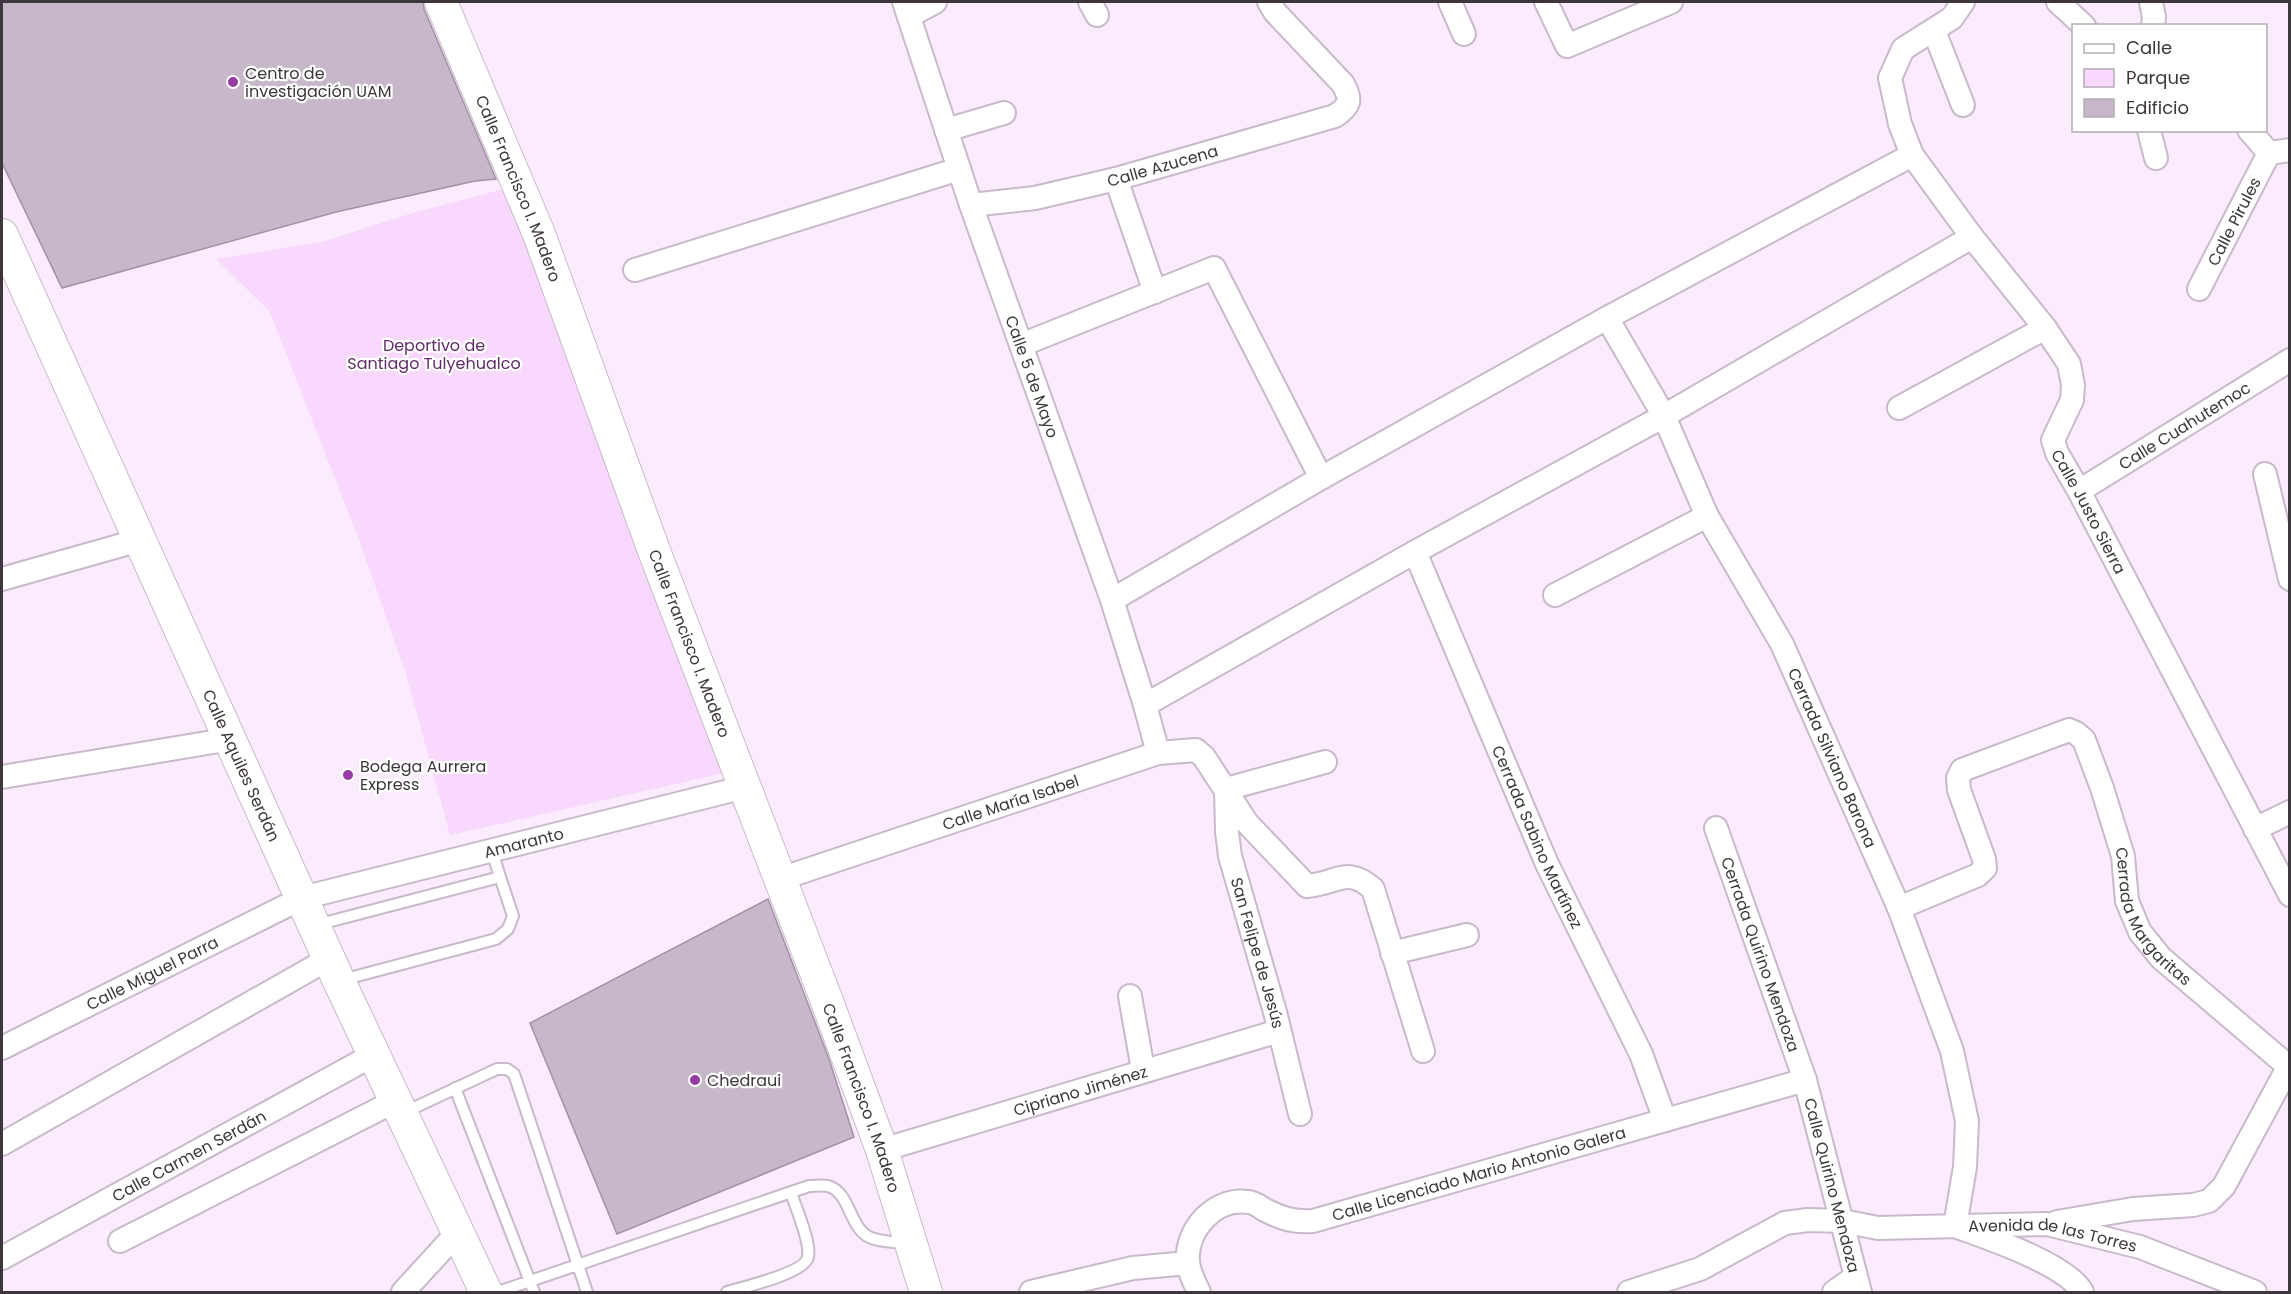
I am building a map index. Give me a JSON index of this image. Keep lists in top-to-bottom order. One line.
{"streets":{"main road":["Calle Francisco I. Madero","Calle Aquiles Serdán"],"street":["Calle Azucena","Calle Pirules","Calle 5 de Mayo","Calle Cuahutemoc","Calle Justo Sierra","Cerrada Silviano Barona","Calle María Isabel","Cerrada Sabino Martínez","Amaranto","Cerrada Margaritas","San Felipe de Jesús","Cerrada Quirino Mendoza","Calle Miguel Parra","Cipriano Jiménez","Calle Carmen Serdán","Calle Licenciado Mario Antonio Galera","Calle Quirino Mendoza","Avenida de las Torres"]},"crossings":[["Calle Azucena","Calle 5 de Mayo"],["Calle Francisco I. Madero","Calle María Isabel"],["Calle Francisco I. Madero","Amaranto"],["Calle Francisco I. Madero","Cipriano Jiménez"],["Calle 5 de Mayo","Calle María Isabel"],["Calle Cuahutemoc","Calle Justo Sierra"],["Cerrada Silviano Barona","Cerrada Margaritas"],["Cerrada Silviano Barona","Avenida de las Torres"],["Calle Aquiles Serdán","Amaranto"],["Calle Aquiles Serdán","Calle Miguel Parra"],["Calle Aquiles Serdán","Calle Carmen Serdán"],["Calle María Isabel","San Felipe de Jesús"],["Cerrada Sabino Martínez","Calle Licenciado Mario Antonio Galera"],["Amaranto","Calle Miguel Parra"],["San Felipe de Jesús","Cipriano Jiménez"],["Cerrada Quirino Mendoza","Calle Licenciado Mario Antonio Galera"],["Cerrada Quirino Mendoza","Calle Quirino Mendoza"],["Calle Licenciado Mario Antonio Galera","Calle Quirino Mendoza"],["Calle Quirino Mendoza","Avenida de las Torres"]],"parks":["Deportivo de Santiago Tulyehualco"],"places":["Centro de investigación UAM","Bodega Aurrera Express","Chedraui"],"legend":["Calle","Parque","Edificio"]}
